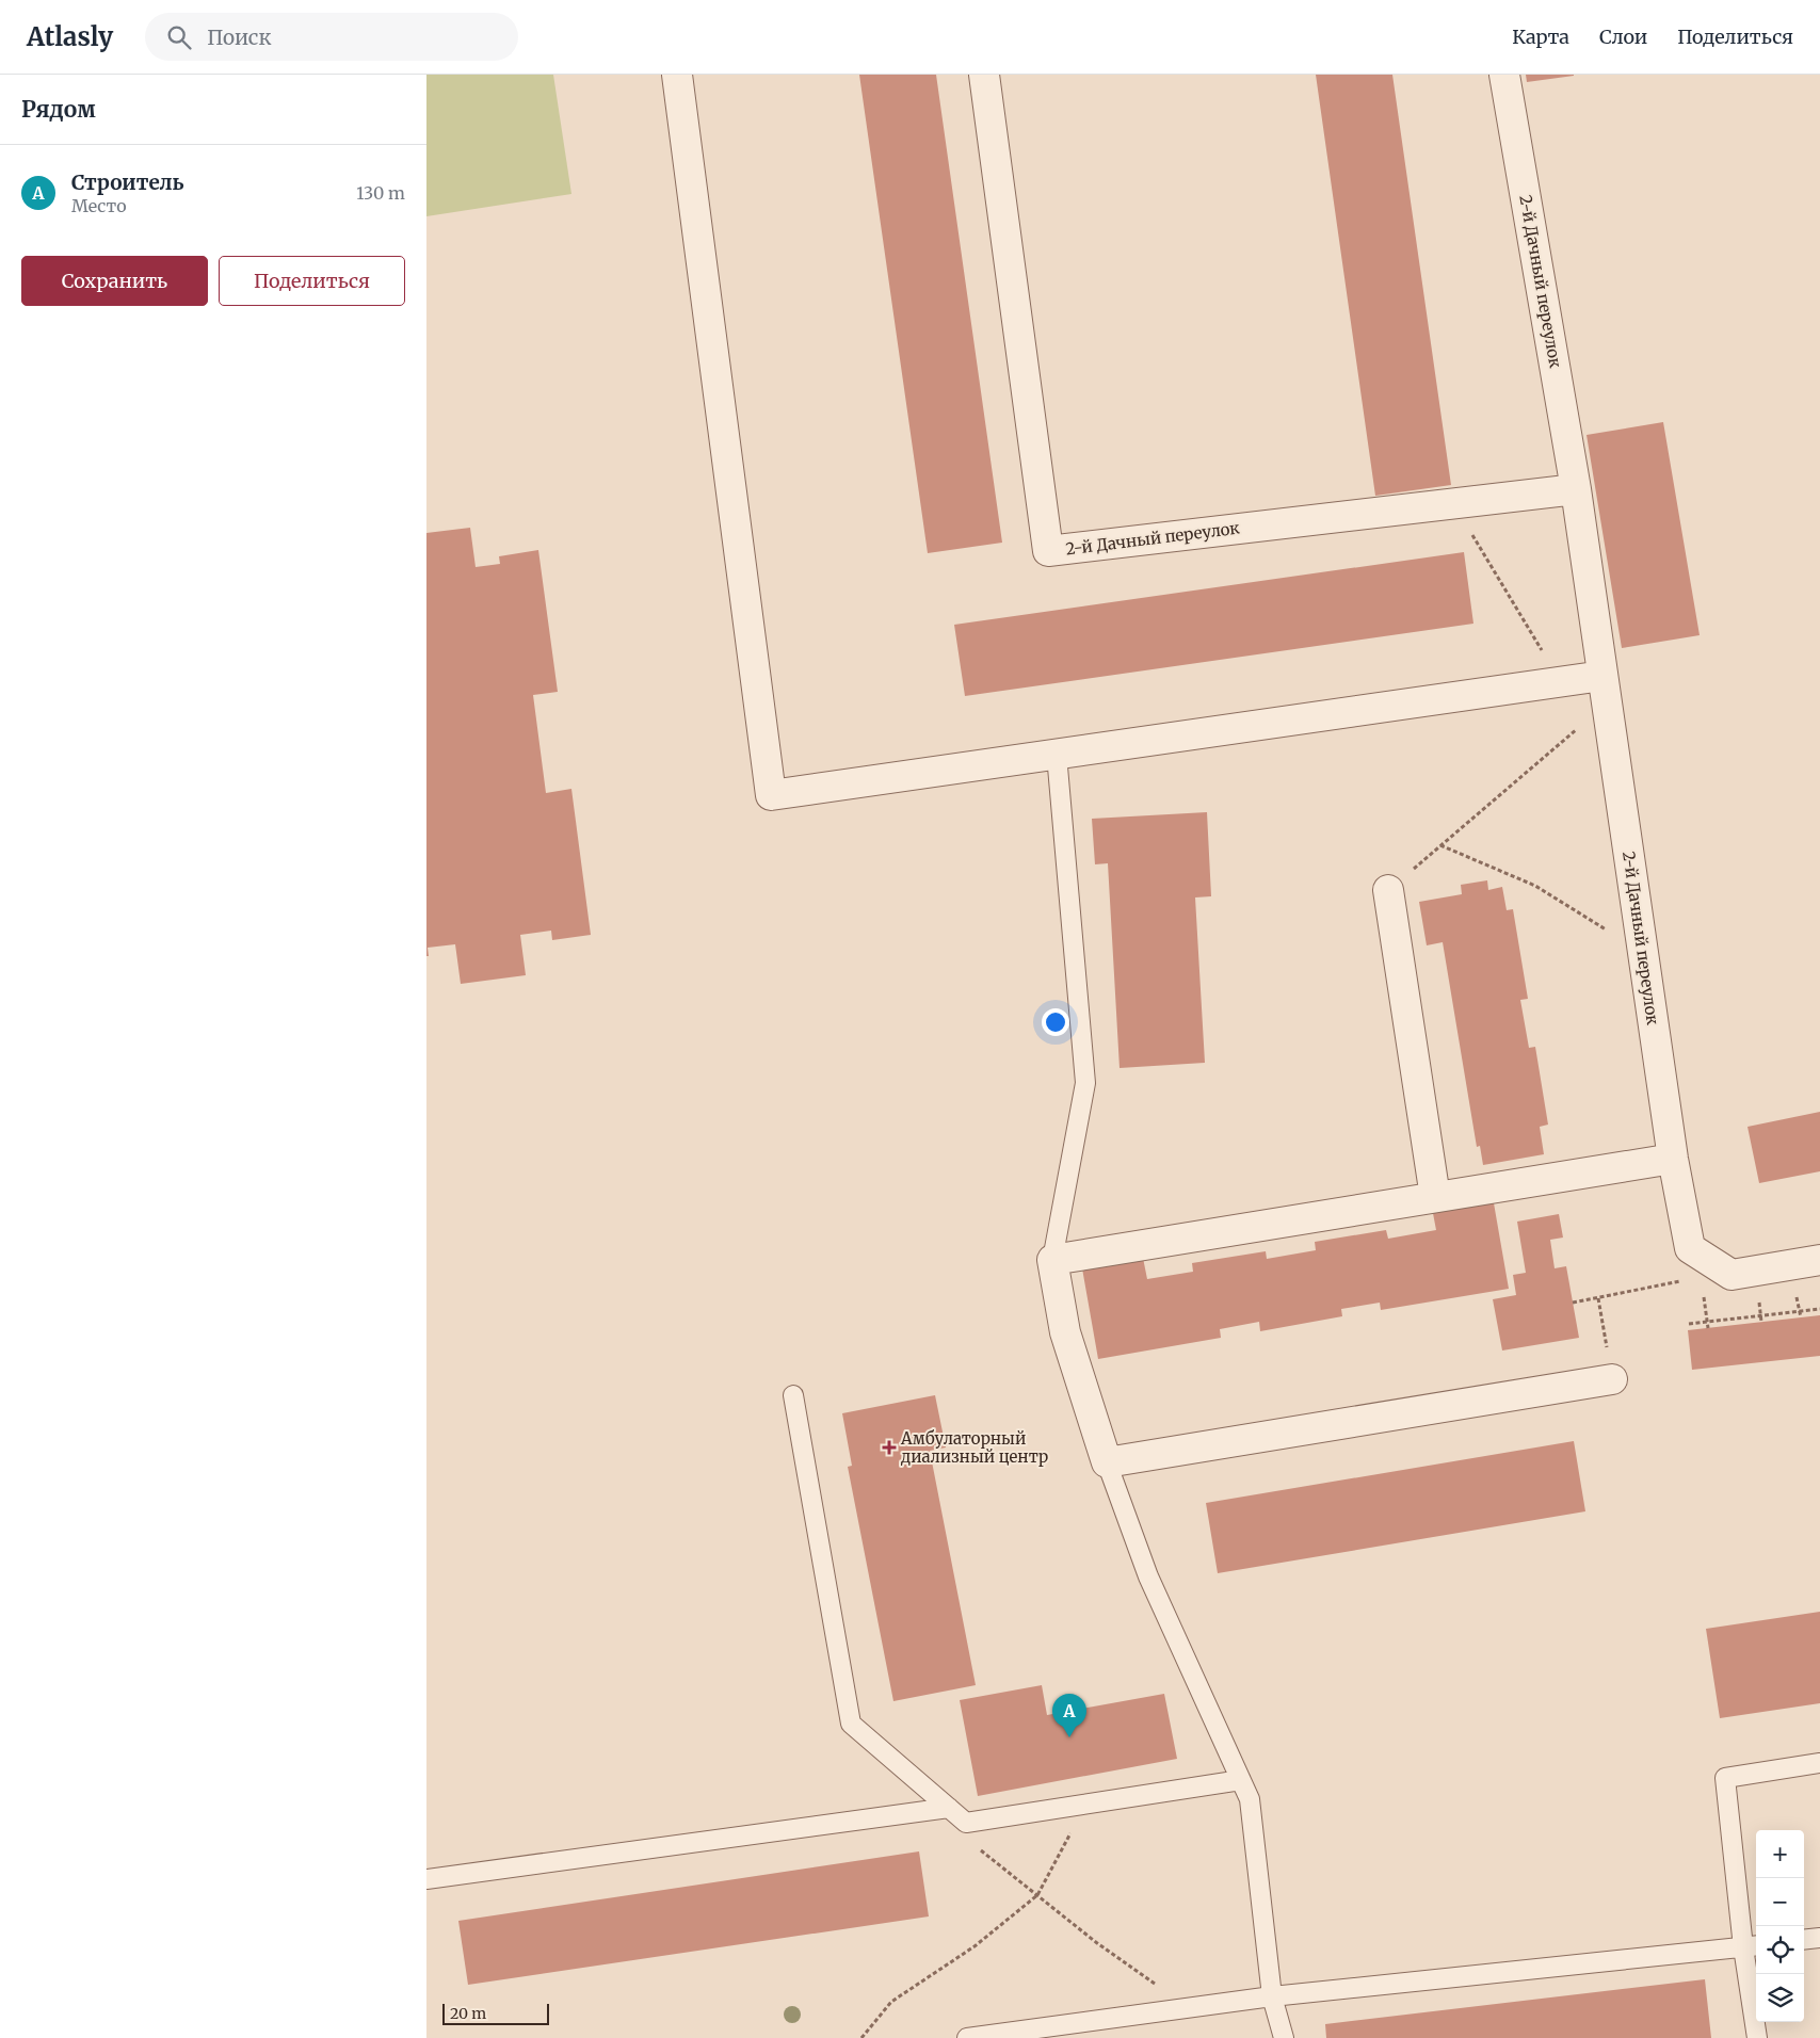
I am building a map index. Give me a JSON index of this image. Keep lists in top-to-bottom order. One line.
{"streets":{"street":["2-й Дачный переулок"]},"places":{"health":["Амбулаторный диализный центр"]},"scale_bar":"20 m","page":{"header":"Atlasly","search":"Поиск","nav":["Карта","Слои","Поделиться"],"heading":"Рядом","list":[{"mark":"A","name":"Строитель","note":"Место","value":"130 m"}],"buttons":["Сохранить","Поделиться"],"pins":"A","map_buttons":["+","−"],"scale":"20 m"}}
